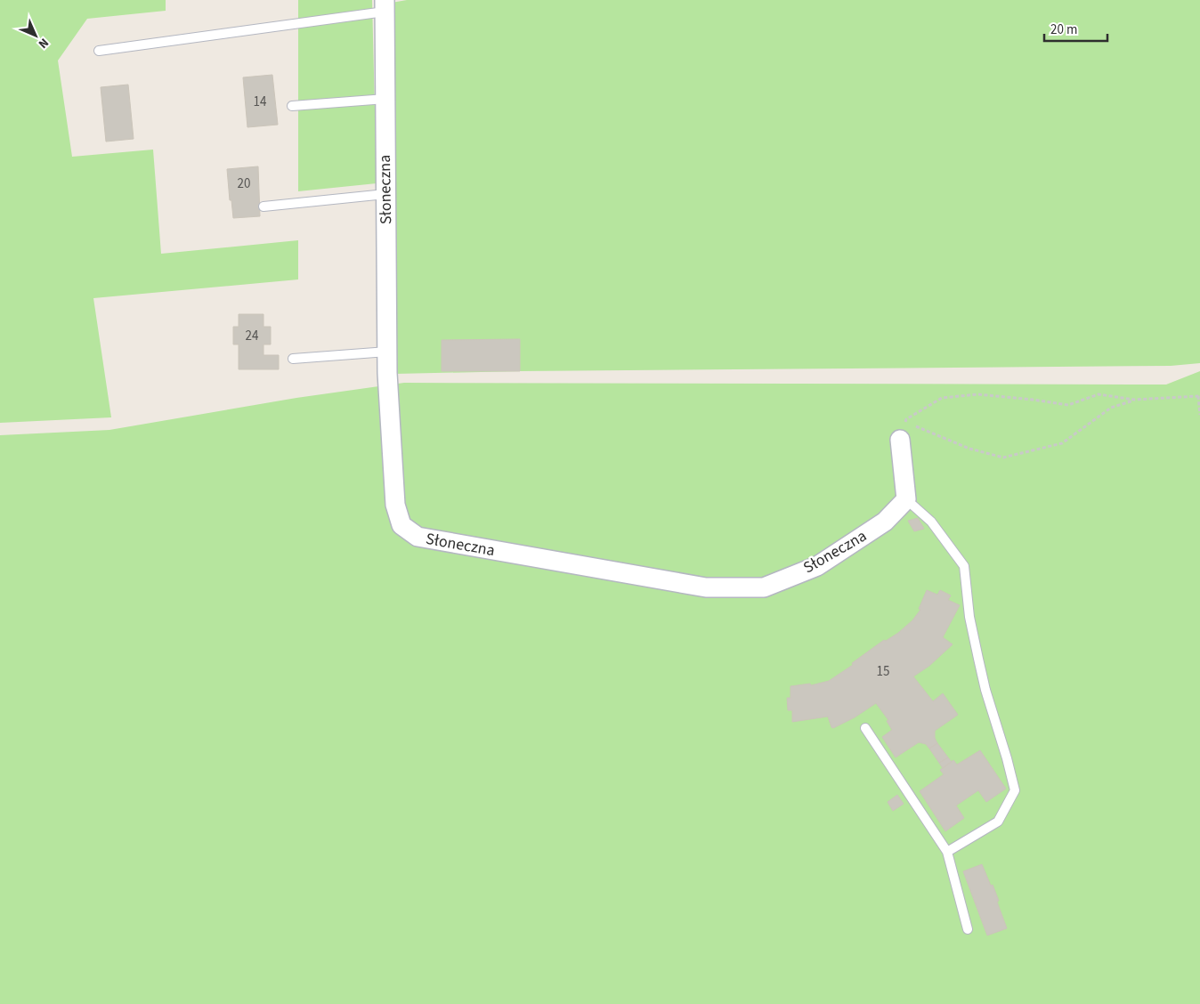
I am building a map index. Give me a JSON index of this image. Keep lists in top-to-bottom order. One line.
{"streets":{"street":["Słoneczna"]},"house_numbers":["14","20","24","15"],"scale_bar":"20 m","north":"bottom right"}
